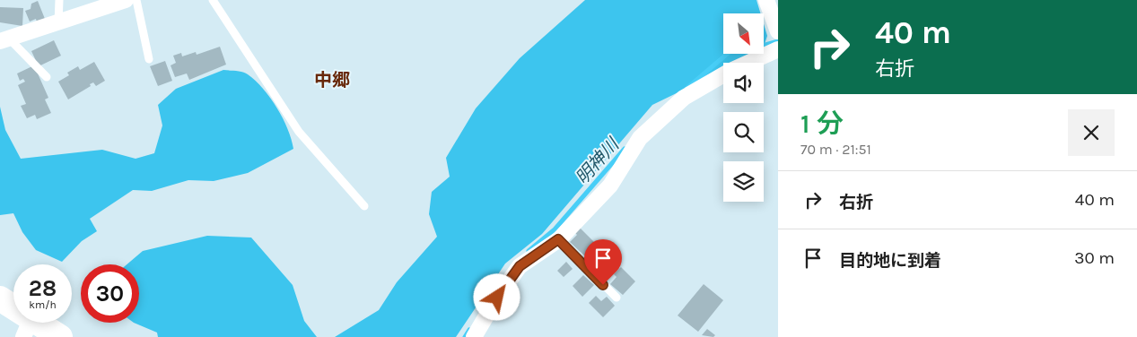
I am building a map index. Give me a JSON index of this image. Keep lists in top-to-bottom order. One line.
{"districts":["中郷"],"water":["明神川"],"north":"bottom right","page":{"turn":["40 m","右折"],"heading":["1 分","70 m · 21:51"],"list":[{"name":"右折","value":"40 m"},{"name":"目的地に到着","value":"30 m"}],"speed":"28 km/h","limit":"30"}}
